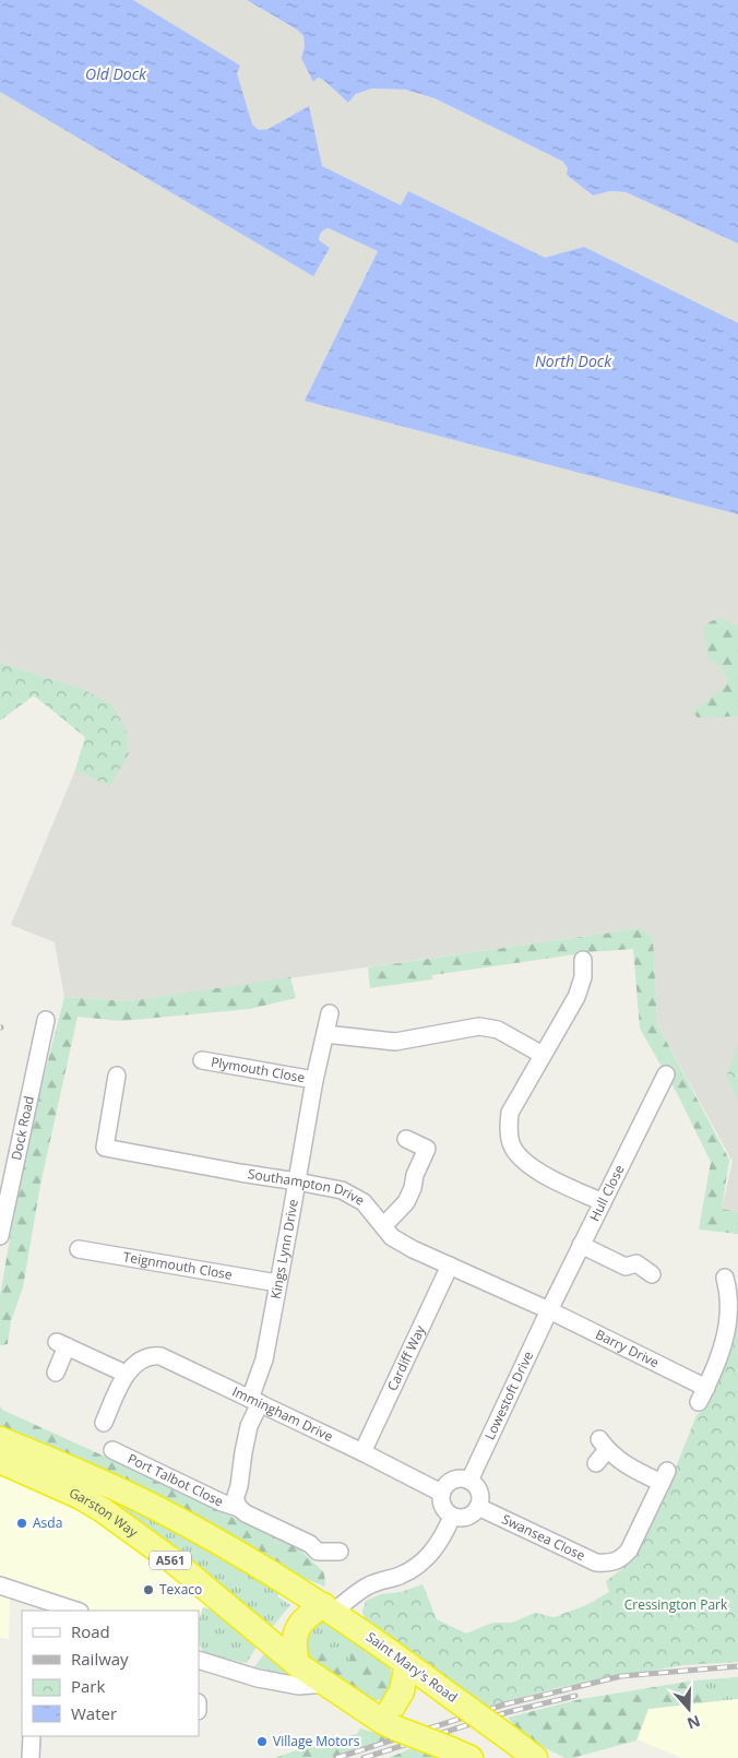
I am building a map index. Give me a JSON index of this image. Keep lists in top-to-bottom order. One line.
{"streets":{"highway":["Garston Way","A561","Saint Mary's Road"],"street":["Plymouth Close","Dock Road","Southampton Drive","Hull Close","Kings Lynn Drive","Teignmouth Close","Barry Drive","Cardiff Way","Lowestoft Drive","Immingham Drive","Port Talbot Close","Swansea Close"]},"crossings":[["Plymouth Close","Kings Lynn Drive"],["Southampton Drive","Hull Close"],["Southampton Drive","Kings Lynn Drive"],["Southampton Drive","Barry Drive"],["Southampton Drive","Cardiff Way"],["Southampton Drive","Lowestoft Drive"],["Hull Close","Barry Drive"],["Hull Close","Lowestoft Drive"],["Kings Lynn Drive","Teignmouth Close"],["Kings Lynn Drive","Immingham Drive"],["Kings Lynn Drive","Port Talbot Close"],["Barry Drive","Lowestoft Drive"],["Cardiff Way","Immingham Drive"],["Lowestoft Drive","Immingham Drive"],["Lowestoft Drive","Swansea Close"],["Immingham Drive","Port Talbot Close"],["Immingham Drive","Swansea Close"],["Garston Way","A561"],["Garston Way","Saint Mary's Road"]],"water":["Old Dock","North Dock"],"parks":["Cressington Park"],"places":["Asda","Texaco","Village Motors"],"legend":["Road","Railway","Park","Water"],"north":"bottom"}
